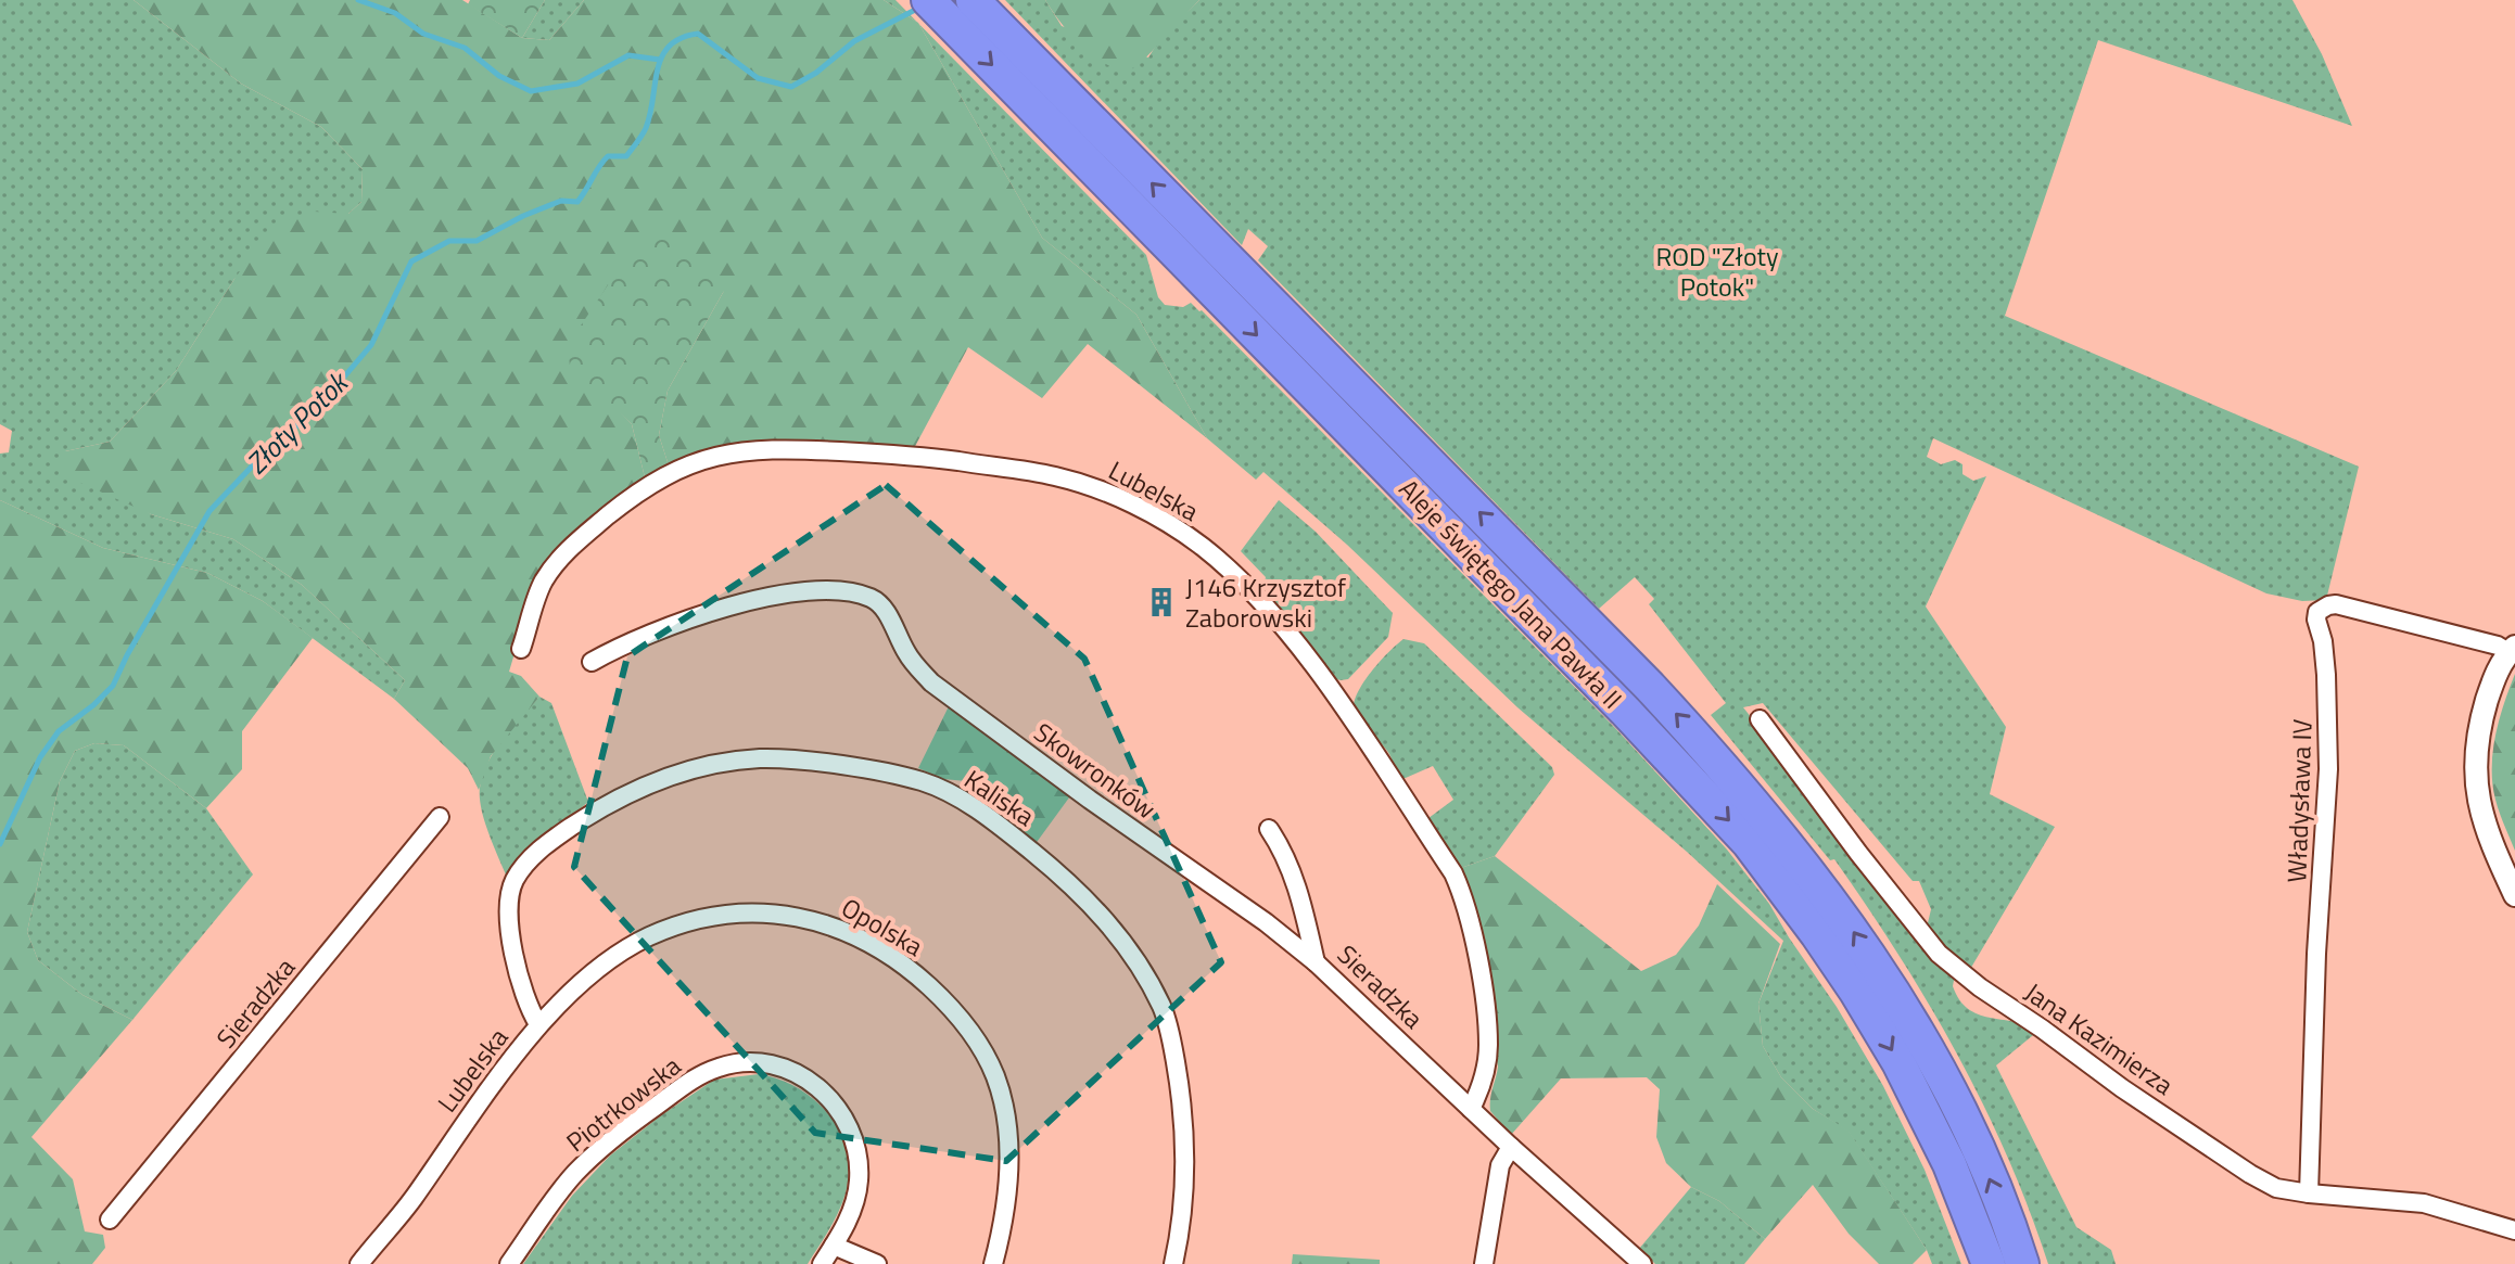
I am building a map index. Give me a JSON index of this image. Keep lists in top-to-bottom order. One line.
{"streets":{"highway":["Aleje świętego Jana Pawła II"],"street":["Lubelska","Skowronków","Kaliska","Władysława IV","Opolska","Sieradzka","Jana Kazimierza","Piotrkowska"]},"crossings":[["Lubelska","Kaliska"],["Lubelska","Opolska"],["Lubelska","Sieradzka"],["Skowronków","Sieradzka"],["Władysława IV","Jana Kazimierza"]],"water":["Złoty Potok"],"parks":["ROD \"Złoty Potok\""],"places":{"building":["J146 Krzysztof Zaborowski"]}}
